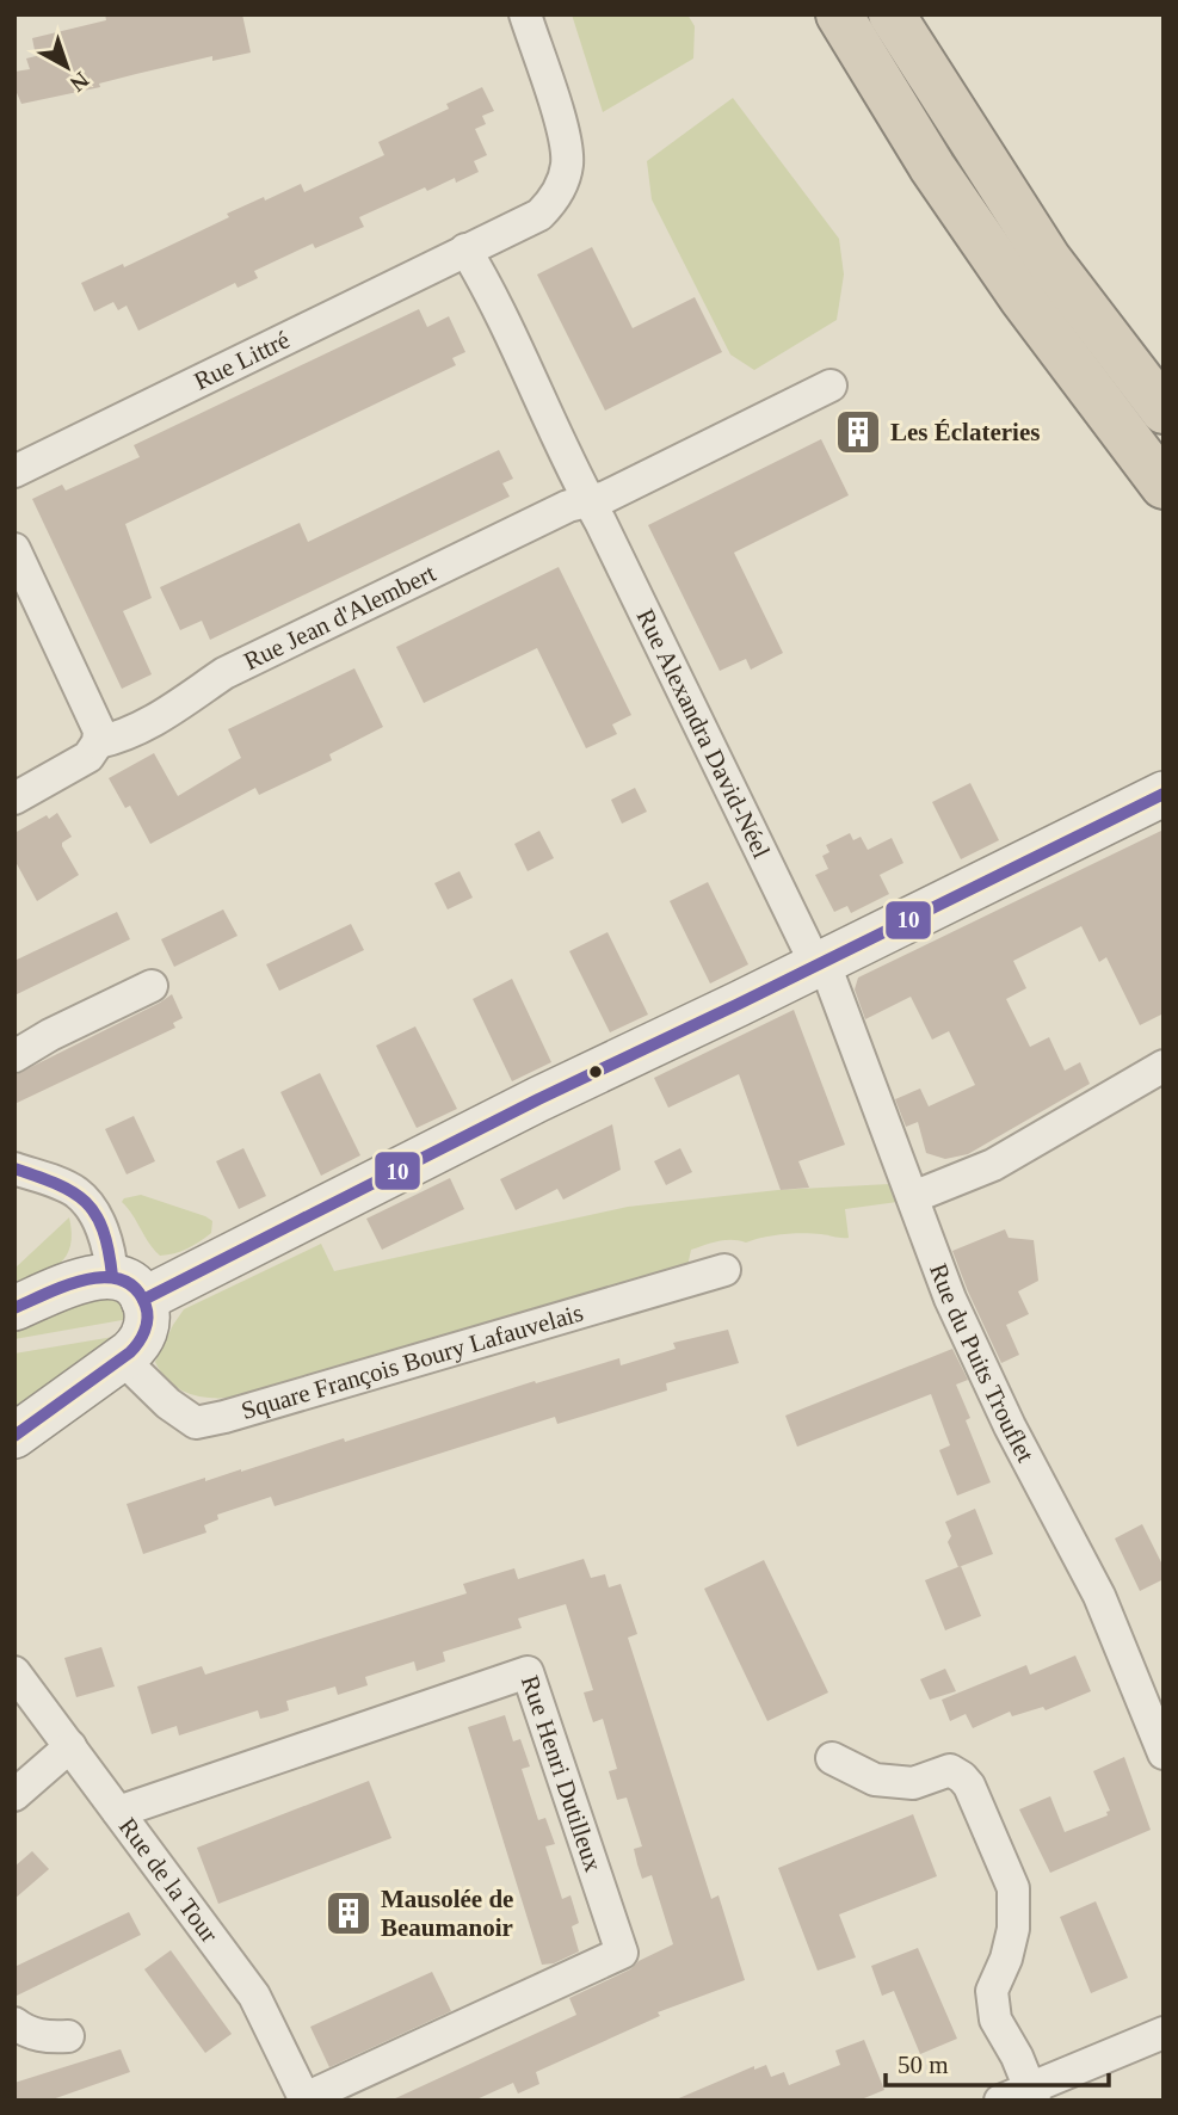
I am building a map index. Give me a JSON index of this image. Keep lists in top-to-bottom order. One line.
{"streets":{"street":["Rue Littré","Rue Jean d'Alembert","Rue Alexandra David-Néel","Square François Boury Lafauvelais","Rue du Puits Trouflet","Rue Henri Dutilleux","Rue de la Tour"]},"crossings":[["Rue Littré","Rue Alexandra David-Néel"],["Rue Jean d'Alembert","Rue Alexandra David-Néel"],["Rue Alexandra David-Néel","Rue du Puits Trouflet"],["Rue Henri Dutilleux","Rue de la Tour"]],"places":{"building":["Les Éclateries","Mausolée de Beaumanoir"]},"lines":["transit line 10"],"scale_bar":"50 m","north":"bottom right"}
